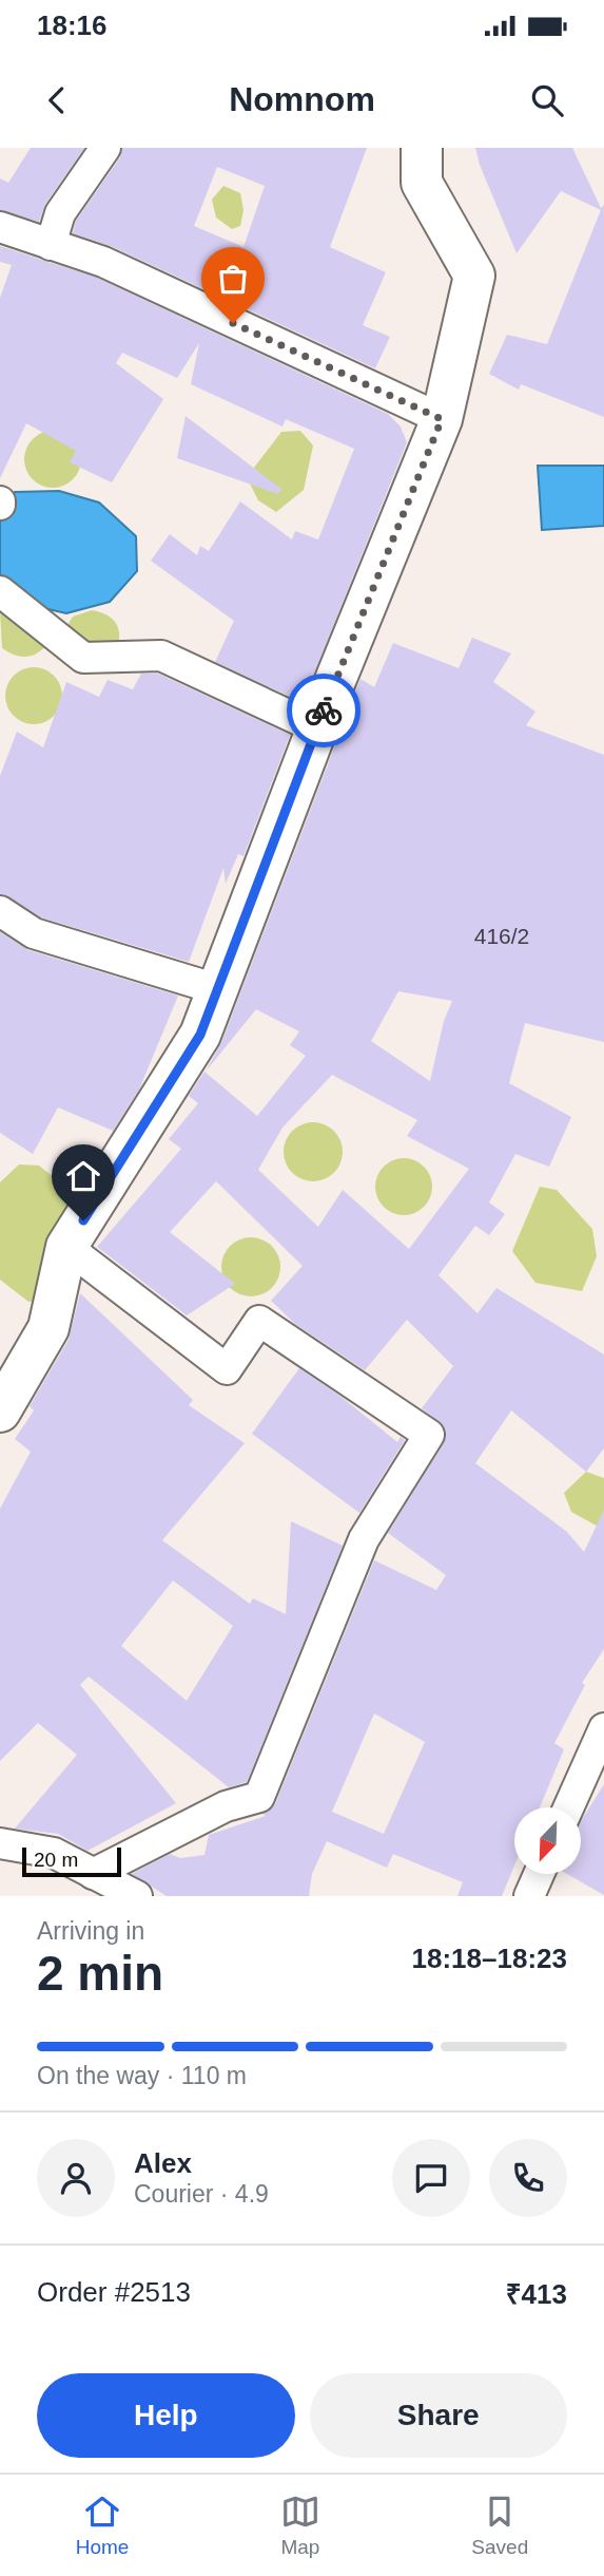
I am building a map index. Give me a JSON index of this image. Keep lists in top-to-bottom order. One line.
{"house_numbers":["416/2"],"scale_bar":"20 m","north":"bottom left","page":{"status":"18:16","header":"Nomnom","scale":"20 m","heading":["2 min","Arriving in","18:18–18:23"],"panel":["Alex","Courier · 4.9","Order #2513","₹413"],"bar":"On the way · 110 m","buttons":["Help","Share"],"tabs":["Home","Map","Saved"]}}
